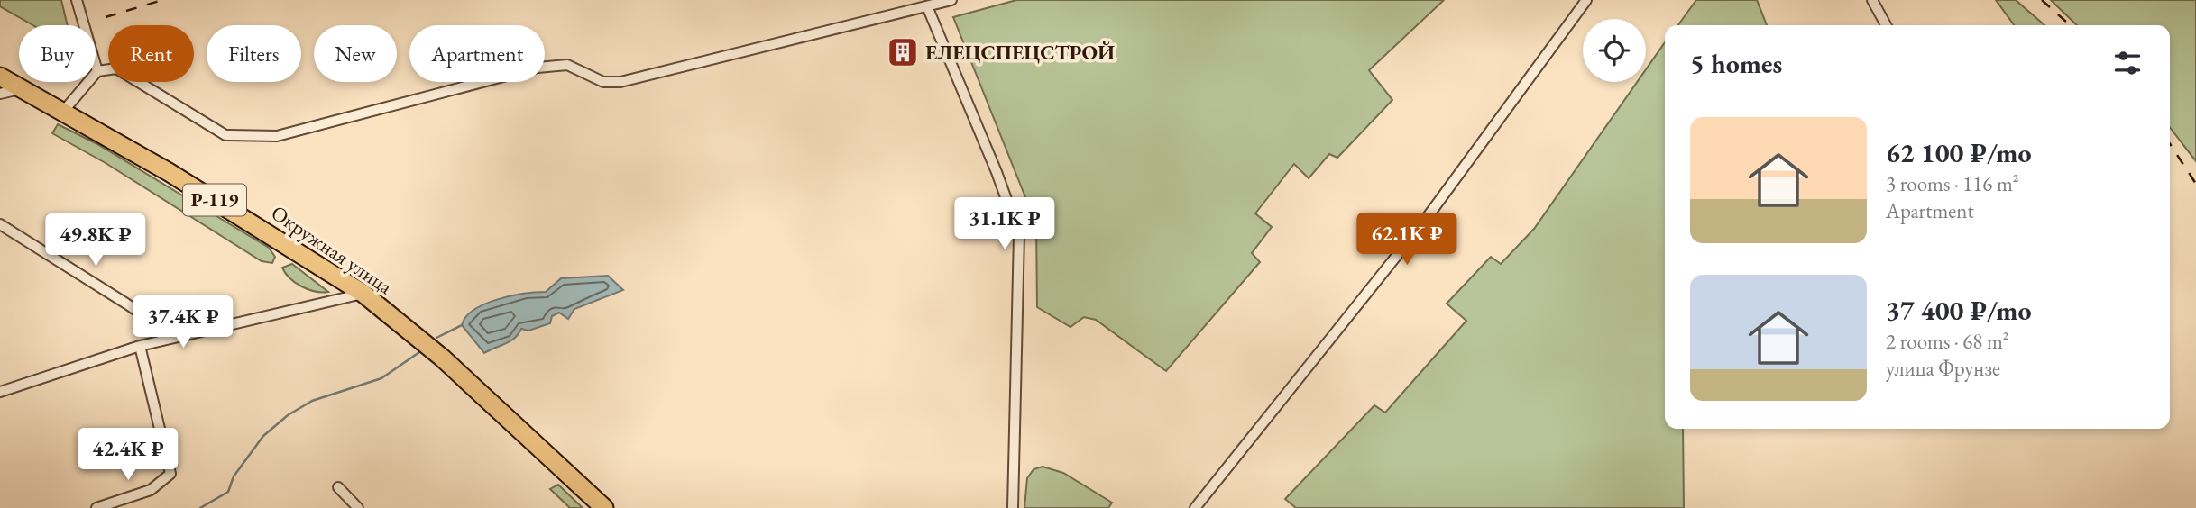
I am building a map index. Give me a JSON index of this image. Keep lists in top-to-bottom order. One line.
{"streets":{"highway":["Р-119","Окружная улица"]},"places":{"building":["ЕЛЕЦСПЕЦСТРОЙ"]},"page":{"chip":["Buy","Rent","Filters","New","Apartment"],"heading":"5 homes","list":[{"name":"62 100 ₽/mo","note":"3 rooms · 116 m² · Apartment"},{"name":"37 400 ₽/mo","note":"2 rooms · 68 m² · улица Фрунзе"}],"price":["31.1K ₽","62.1K ₽","49.8K ₽","37.4K ₽","42.4K ₽"]}}
